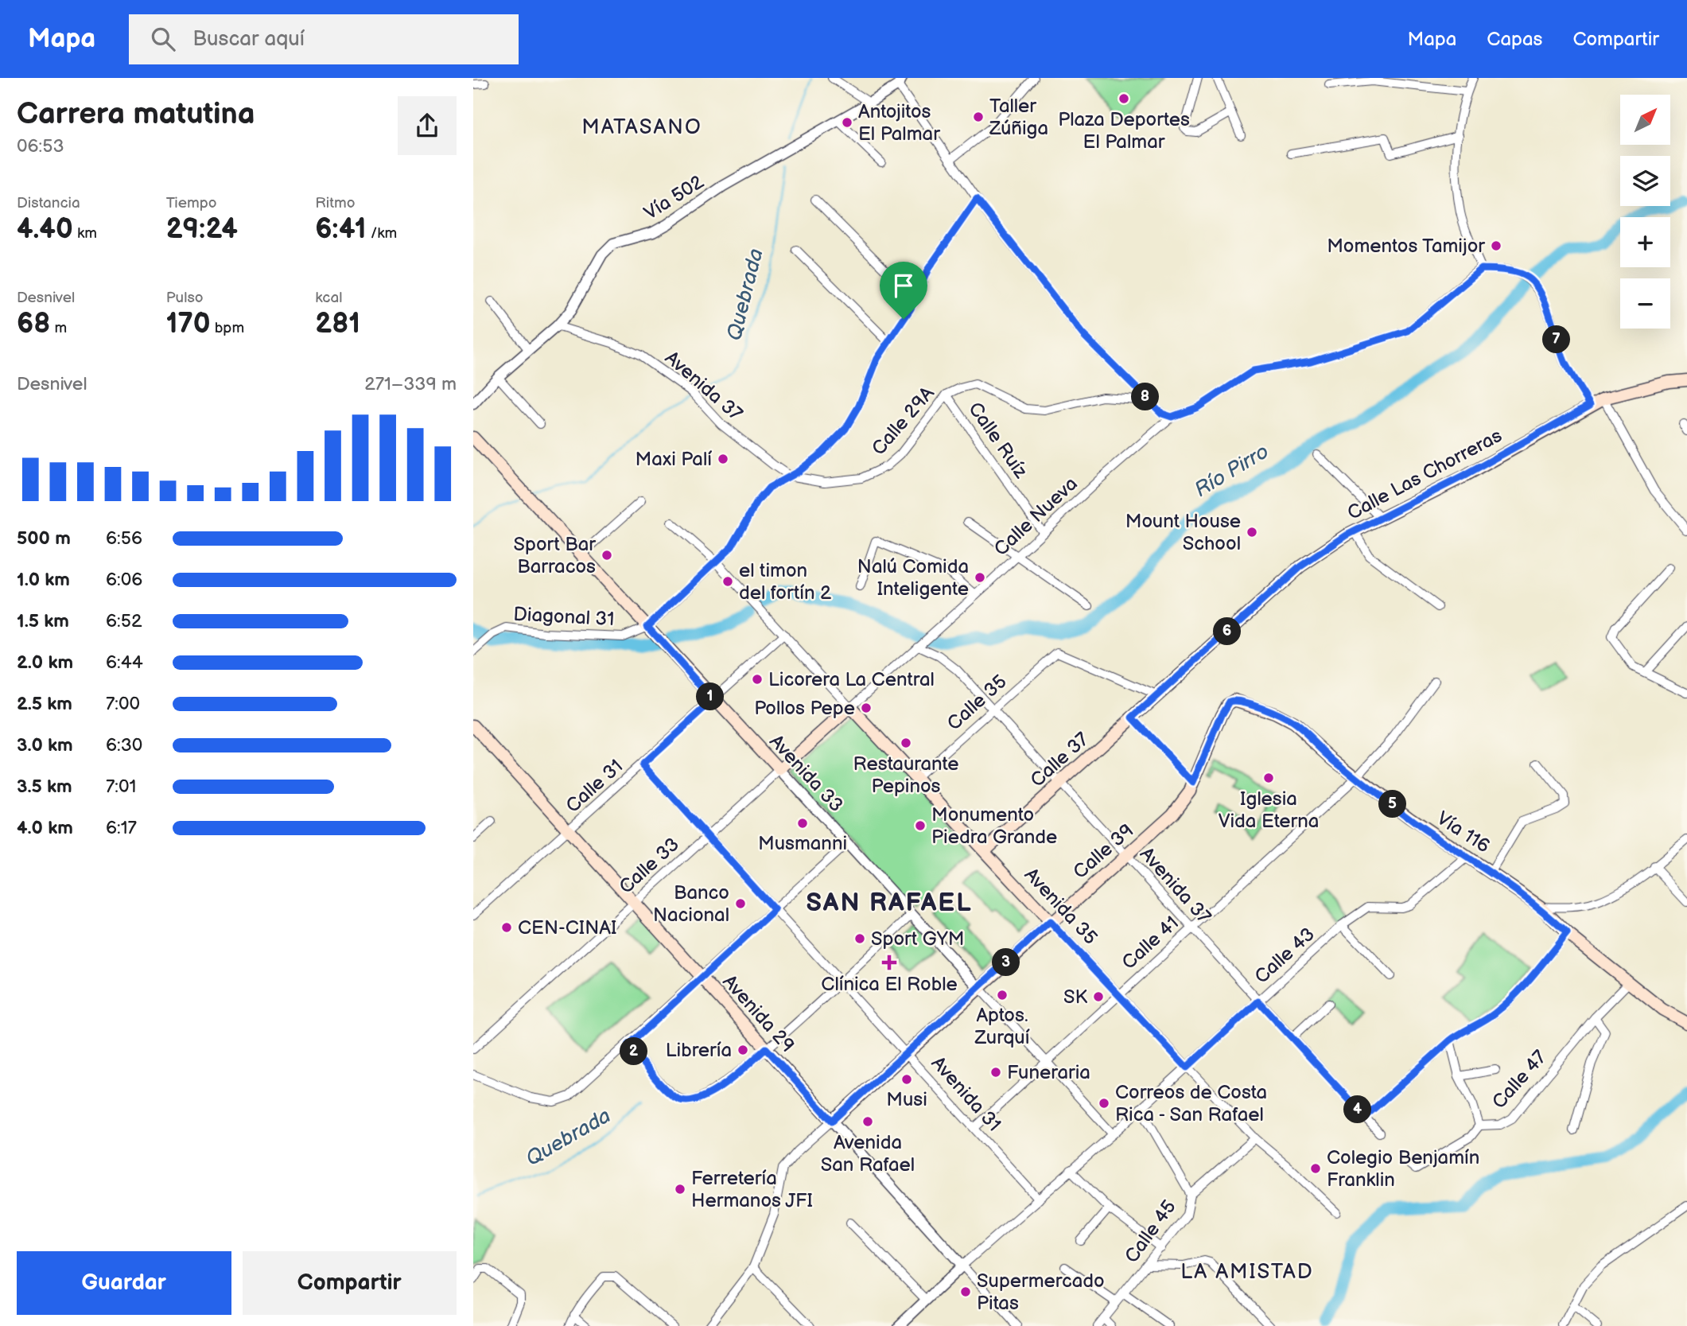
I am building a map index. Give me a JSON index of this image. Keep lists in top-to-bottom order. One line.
{"streets":{"main road":["Calle Las Chorreras","Calle 37","Avenida 33","Vía 116","Calle 39","Calle 33","Avenida 35","Avenida 29"],"street":["Vía 502","Avenida 37","Calle 29A","Calle Ruíz","Calle Nueva","Diagonal 31","Calle 35","Calle 31","Calle 41","Calle 43","Calle 47","Avenida 31","Calle 45"]},"crossings":[["Vía 502","Avenida 37"],["Avenida 37","Calle 29A"],["Avenida 37","Calle Nueva"],["Avenida 37","Calle 35"],["Avenida 37","Calle 37"],["Avenida 37","Calle 39"],["Avenida 37","Calle 33"],["Avenida 37","Calle 41"],["Avenida 37","Calle 43"],["Calle 29A","Calle Ruíz"],["Calle Ruíz","Calle Nueva"],["Calle Las Chorreras","Calle 35"],["Calle Las Chorreras","Calle 37"],["Calle Nueva","Calle 33"],["Diagonal 31","Avenida 33"],["Calle 35","Calle 37"],["Calle 35","Avenida 35"],["Calle 37","Avenida 35"],["Avenida 33","Calle 31"],["Avenida 33","Calle 39"],["Avenida 33","Calle 33"],["Avenida 33","Calle 41"],["Avenida 33","Calle 43"],["Calle 31","Avenida 35"],["Calle 31","Avenida 29"],["Calle 31","Avenida 31"],["Vía 116","Calle 39"],["Vía 116","Calle 41"],["Vía 116","Calle 43"],["Vía 116","Calle 47"],["Calle 39","Avenida 35"],["Calle 39","Avenida 29"],["Calle 39","Avenida 31"],["Calle 33","Avenida 35"],["Calle 33","Avenida 29"],["Calle 33","Avenida 31"],["Avenida 35","Calle 41"],["Avenida 35","Calle 43"],["Avenida 35","Calle 45"],["Calle 41","Avenida 31"],["Calle 43","Avenida 29"],["Calle 43","Avenida 31"]],"districts":["MATASANO","SAN RAFAEL","LA AMISTAD"],"water":["Quebrada","Río Pirro"],"places":{"other":["Plaza Deportes El Palmar","Taller Zúñiga","Antojitos El Palmar","Momentos Tamijor","Maxi Palí","Mount House School","Sport Bar Barracos","Nalú Comida Inteligente","el timon del fortín 2","Licorera La Central","Pollos Pepe","Restaurante Pepinos","Iglesia Vida Eterna","Musmanni","Monumento Piedra Grande","Banco Nacional","CEN-CINAI","Sport GYM","Aptos. Zurquí","SK","Librería","Funeraria","Musi","Correos de Costa Rica - San Rafael","Avenida San Rafael","Colegio Benjamín Franklin","Ferretería Hermanos JFI","Supermercado Pitas"],"health":["Clínica El Roble"]},"north":"top right","page":{"header":"Mapa","search":"Buscar aquí","nav":["Mapa","Capas","Compartir"],"heading":["Carrera matutina","06:53"],"map_buttons":["+","−"],"stats":[["Distancia","4.40 km"],["Tiempo","29:24"],["Ritmo","6:41 /km"],["Desnivel","68 m"],["Pulso","170 bpm"],["kcal","281"]],"pins":["7","8","6","1","5","3","2","4"],"chart":["Desnivel","271–339 m"],"list":[{"name":"500 m","note":"6:56"},{"name":"1.0 km","note":"6:06"},{"name":"1.5 km","note":"6:52"},{"name":"2.0 km","note":"6:44"},{"name":"2.5 km","note":"7:00"},{"name":"3.0 km","note":"6:30"},{"name":"3.5 km","note":"7:01"},{"name":"4.0 km","note":"6:17"}],"buttons":["Guardar","Compartir"]}}
